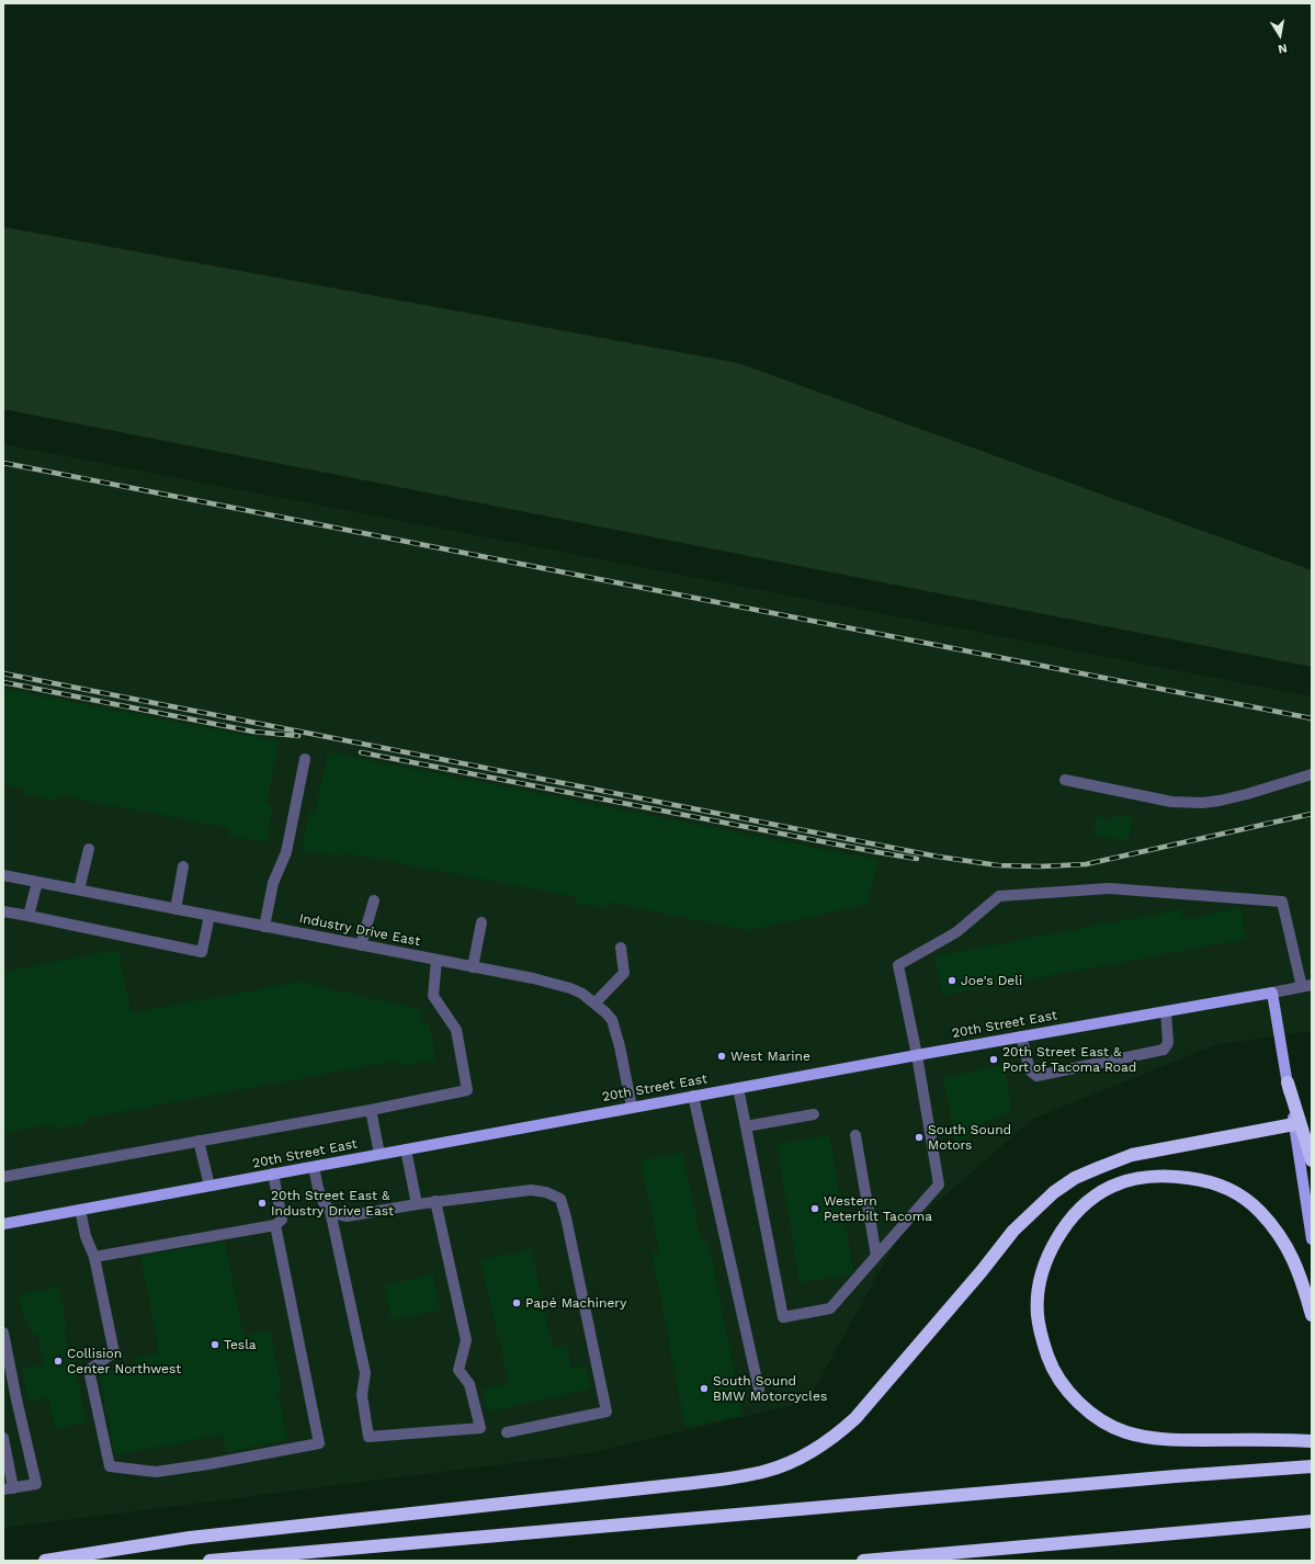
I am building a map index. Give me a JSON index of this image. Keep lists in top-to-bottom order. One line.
{"streets":{"main road":["20th Street East"],"street":["Industry Drive East"]},"crossings":[["Industry Drive East","20th Street East"]],"places":["Joe's Deli","West Marine","20th Street East & Port of Tacoma Road","South Sound Motors","20th Street East & Industry Drive East","Western Peterbilt Tacoma","Papé Machinery","Tesla","Collision Center Northwest","South Sound BMW Motorcycles"],"north":"bottom"}
